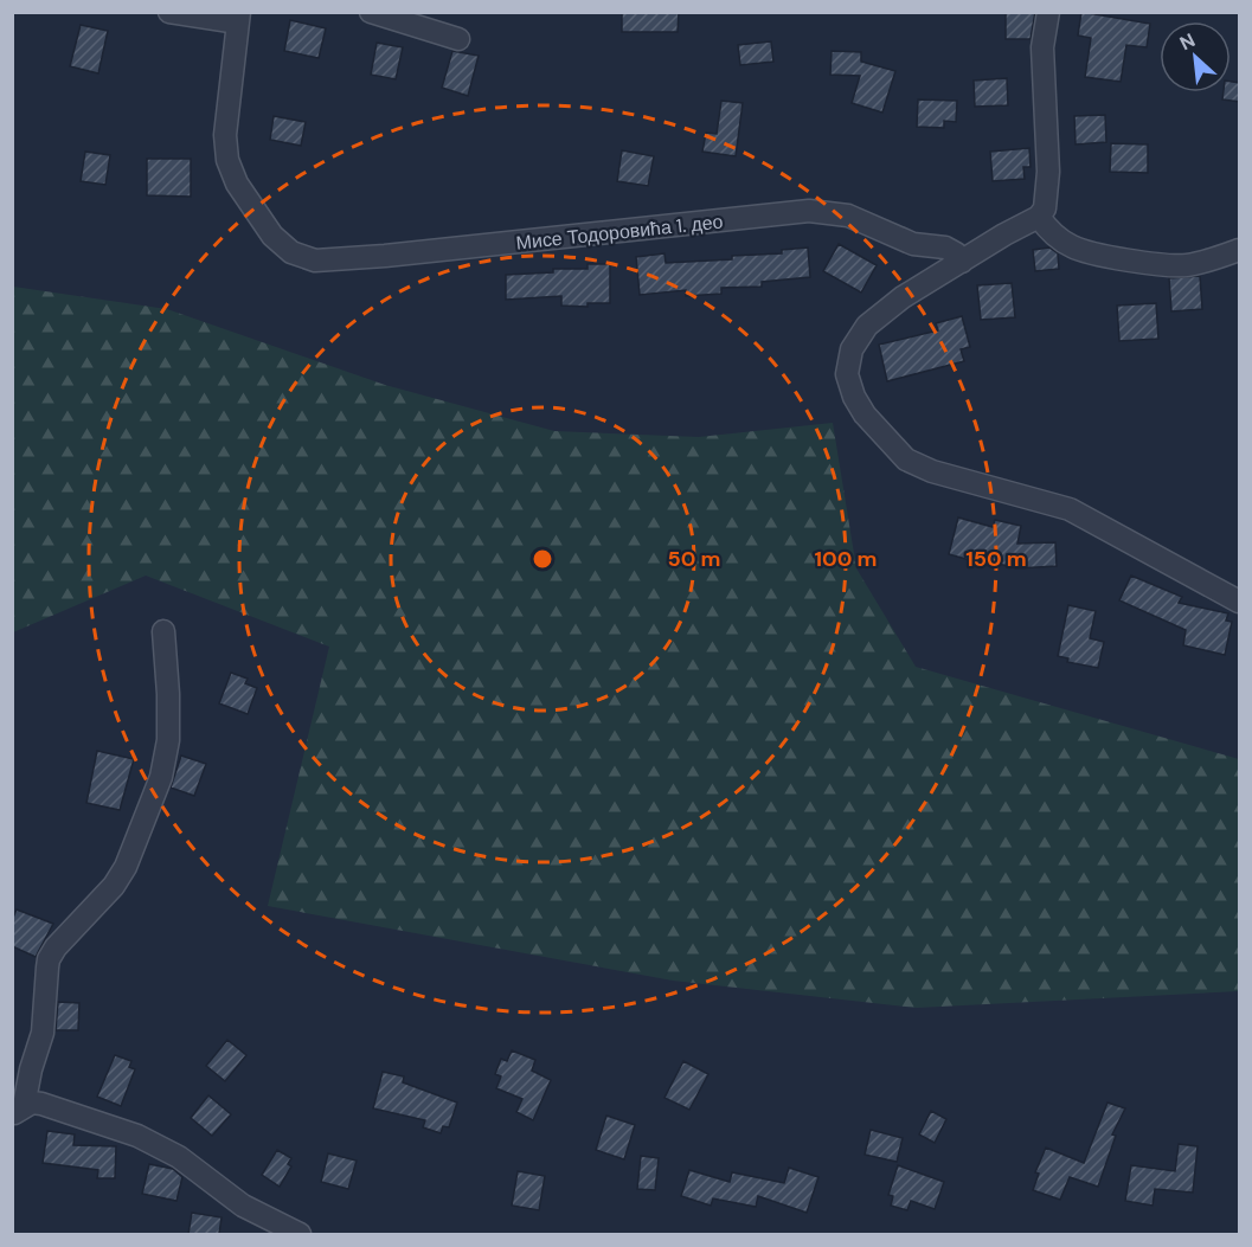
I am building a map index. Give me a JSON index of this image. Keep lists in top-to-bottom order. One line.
{"streets":{"street":["Мисе Тодоровића 1. део"]},"north":"top left","rings":["50 m","100 m","150 m"]}
